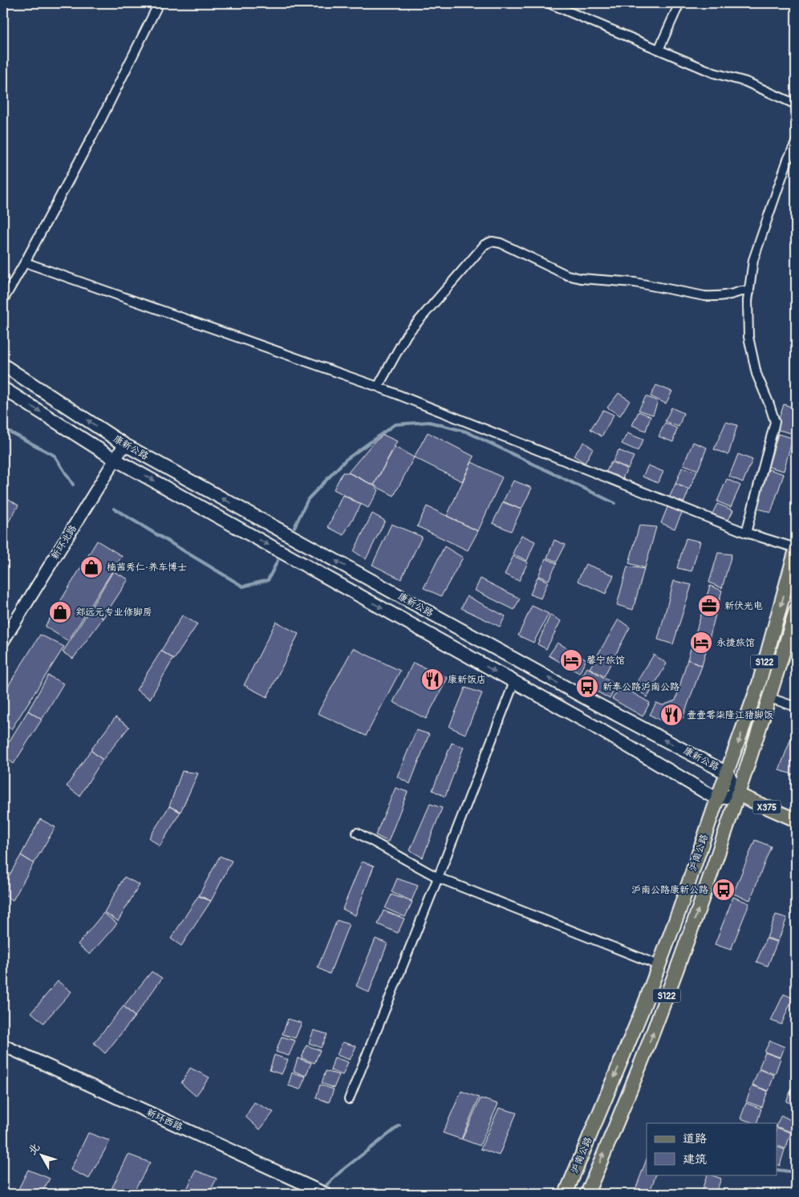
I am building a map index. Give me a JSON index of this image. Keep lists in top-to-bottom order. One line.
{"streets":{"main road":["康新公路","S122","X375","沪南公路"],"street":["新环北路","新环西路"]},"crossings":[["康新公路","新环北路"],["康新公路","X375"],["康新公路","沪南公路"],["X375","沪南公路"]],"places":{"shop":["楠茜秀仁·养车博士","郑远元专业修脚房"],"office":["新伏光电"],"hotel":["永捷旅馆","馨宁旅馆"],"restaurant":["康新饭店","壹壹零柒隆江猪脚饭"],"bus stop":["新奉公路沪南公路","沪南公路康新公路"]},"legend":["道路","建筑"],"north":"top left"}
